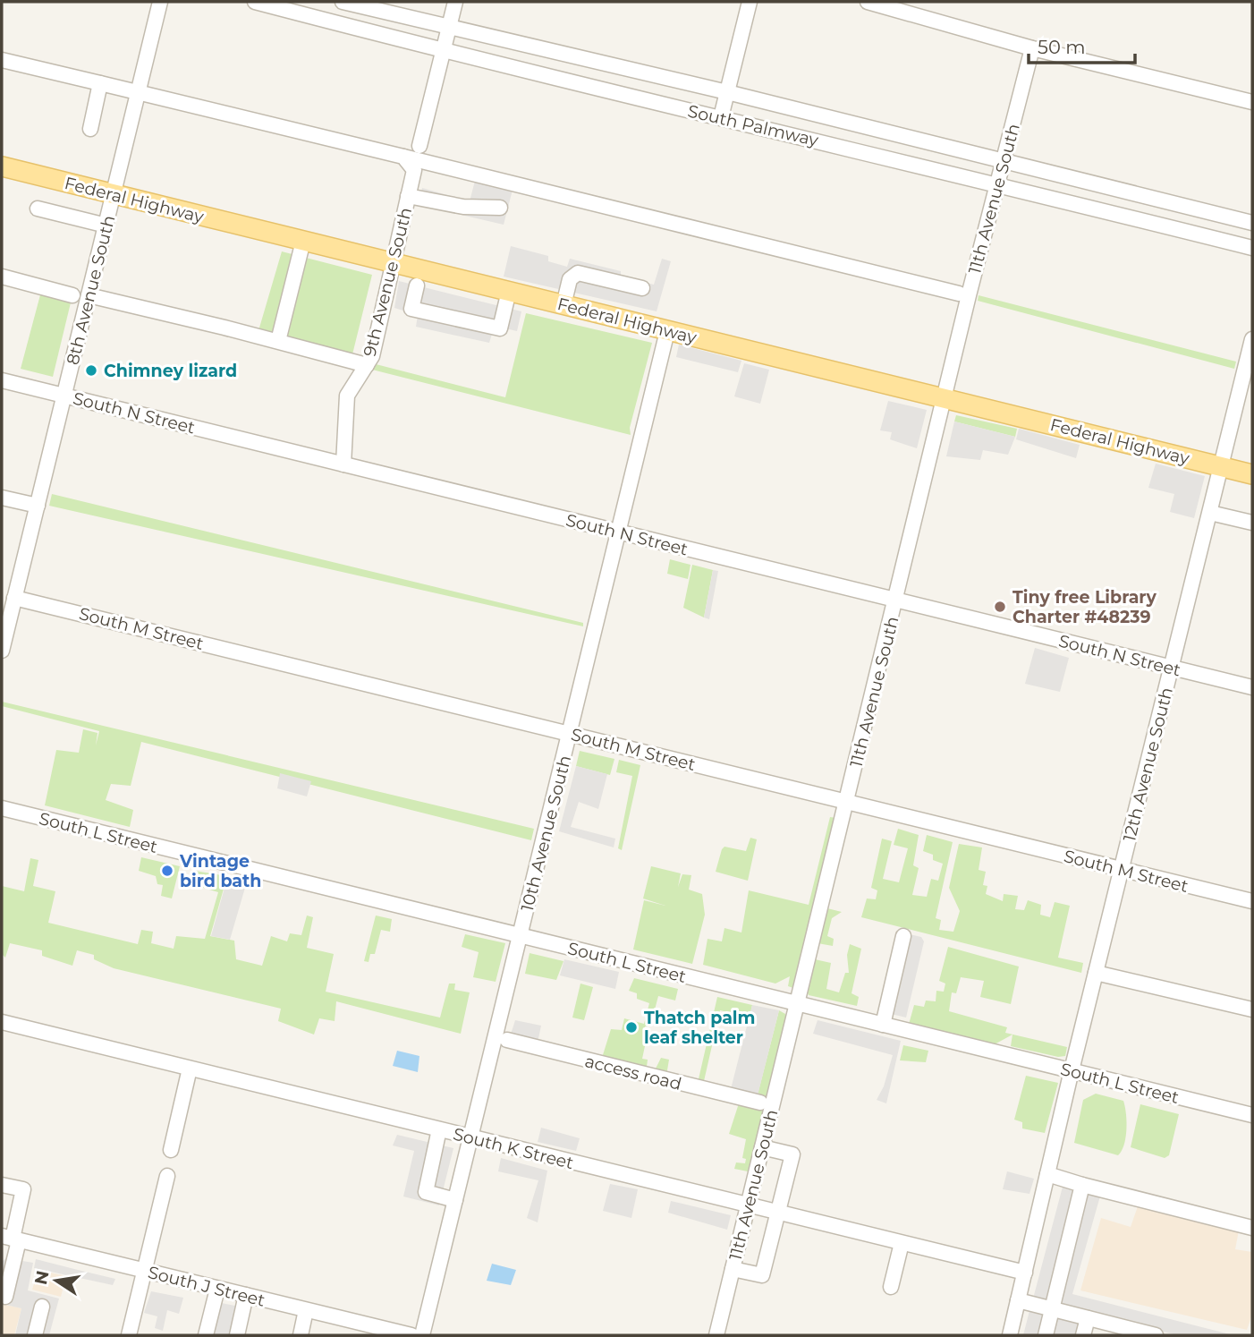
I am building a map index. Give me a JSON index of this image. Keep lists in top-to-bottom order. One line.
{"streets":{"main road":["Federal Highway"],"street":["South Palmway","11th Avenue South","9th Avenue South","8th Avenue South","South N Street","South M Street","12th Avenue South","South L Street","10th Avenue South","access road","South K Street","South J Street"]},"crossings":[["South Palmway","11th Avenue South"],["11th Avenue South","Federal Highway"],["11th Avenue South","South N Street"],["11th Avenue South","South M Street"],["11th Avenue South","South L Street"],["11th Avenue South","South K Street"],["Federal Highway","9th Avenue South"],["Federal Highway","8th Avenue South"],["Federal Highway","12th Avenue South"],["Federal Highway","10th Avenue South"],["9th Avenue South","South N Street"],["8th Avenue South","South N Street"],["8th Avenue South","South M Street"],["South N Street","12th Avenue South"],["South N Street","10th Avenue South"],["South M Street","12th Avenue South"],["South M Street","10th Avenue South"],["12th Avenue South","South L Street"],["12th Avenue South","South K Street"],["South L Street","10th Avenue South"],["10th Avenue South","South K Street"]],"places":["Chimney lizard","Tiny free Library Charter #48239","Vintage bird bath","Thatch palm leaf shelter"],"scale_bar":"50 m","north":"left"}
